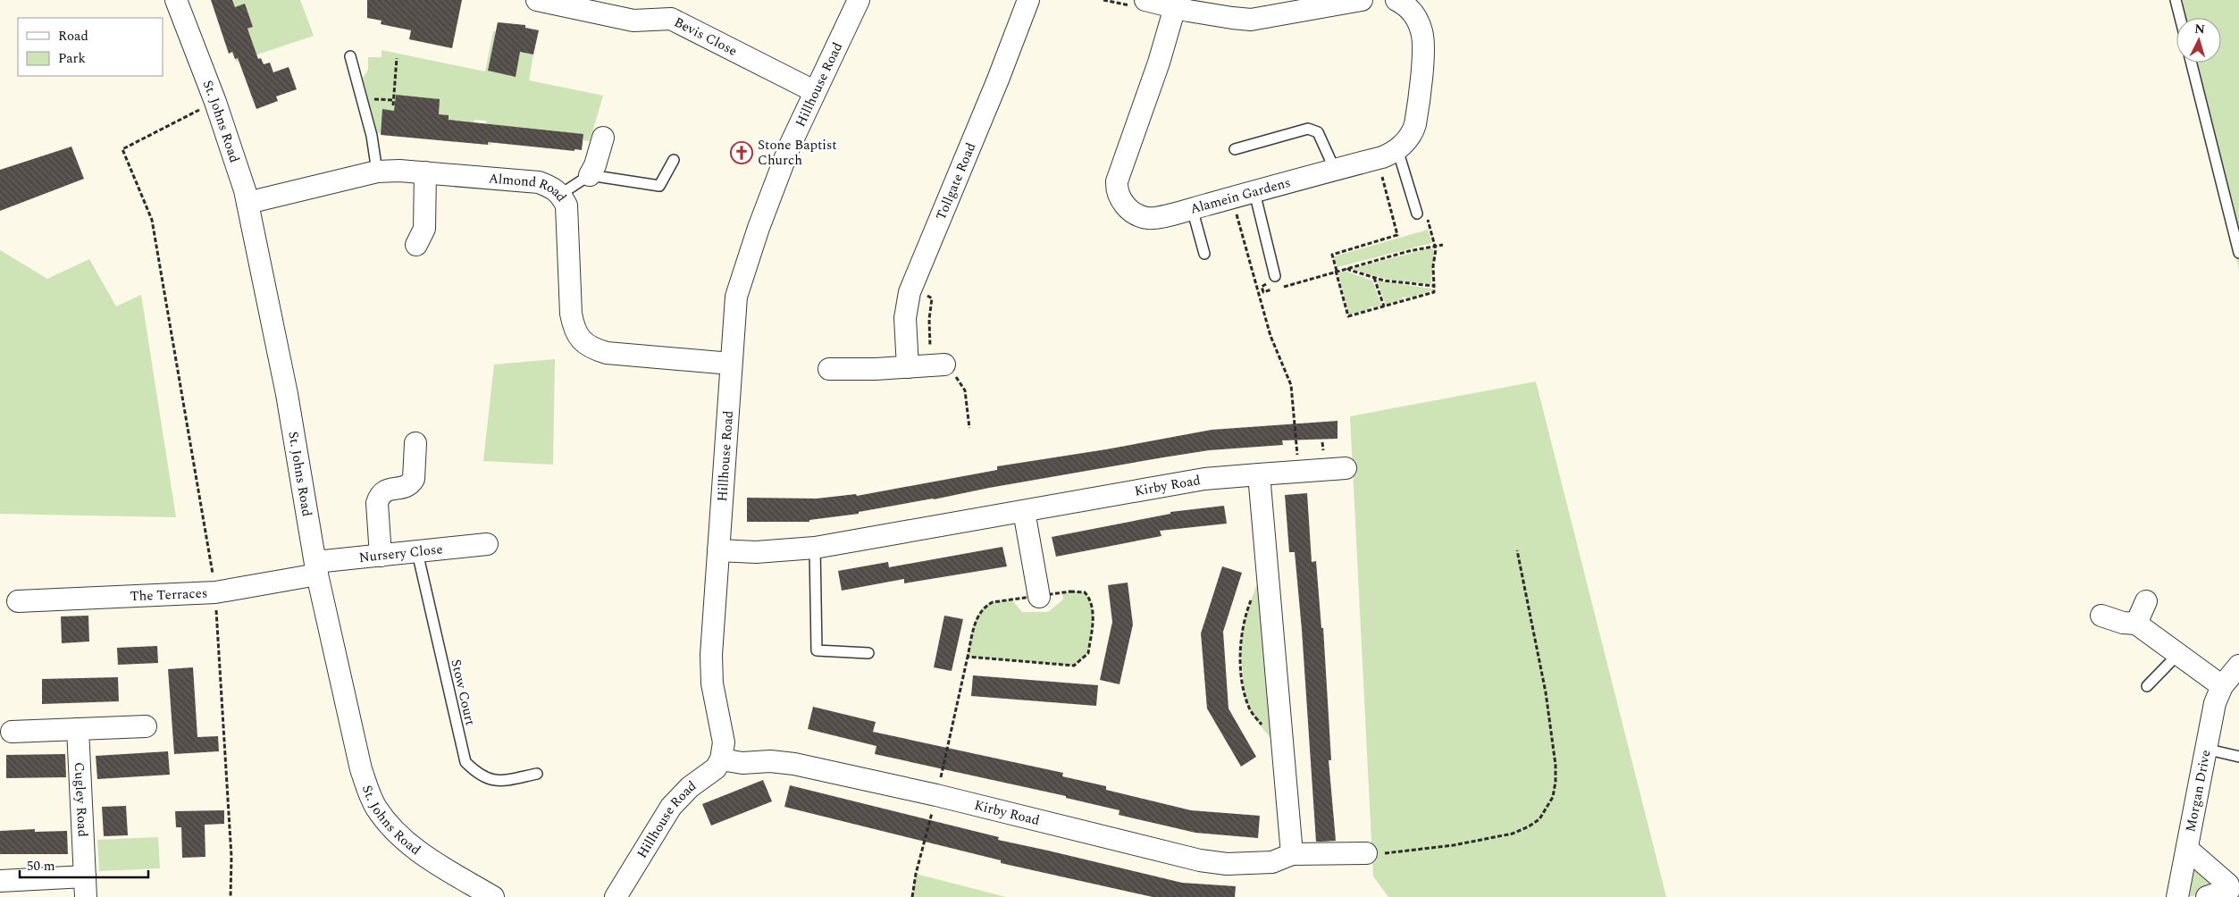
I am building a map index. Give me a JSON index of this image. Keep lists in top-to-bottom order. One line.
{"streets":{"street":["Bevis Close","Hillhouse Road","St. Johns Road","Tollgate Road","Almond Road","Alamein Gardens","Kirby Road","Nursery Close","The Terraces","Morgan Drive","Cugley Road"],"lane":["Stow Court"]},"crossings":[["Bevis Close","Hillhouse Road"],["Hillhouse Road","Almond Road"],["Hillhouse Road","Kirby Road"],["St. Johns Road","Almond Road"],["St. Johns Road","Nursery Close"],["St. Johns Road","The Terraces"],["Nursery Close","The Terraces"],["Nursery Close","Stow Court"]],"places":{"church":["Stone Baptist Church"]},"legend":["Road","Park"],"scale_bar":"50 m","north":"top"}
